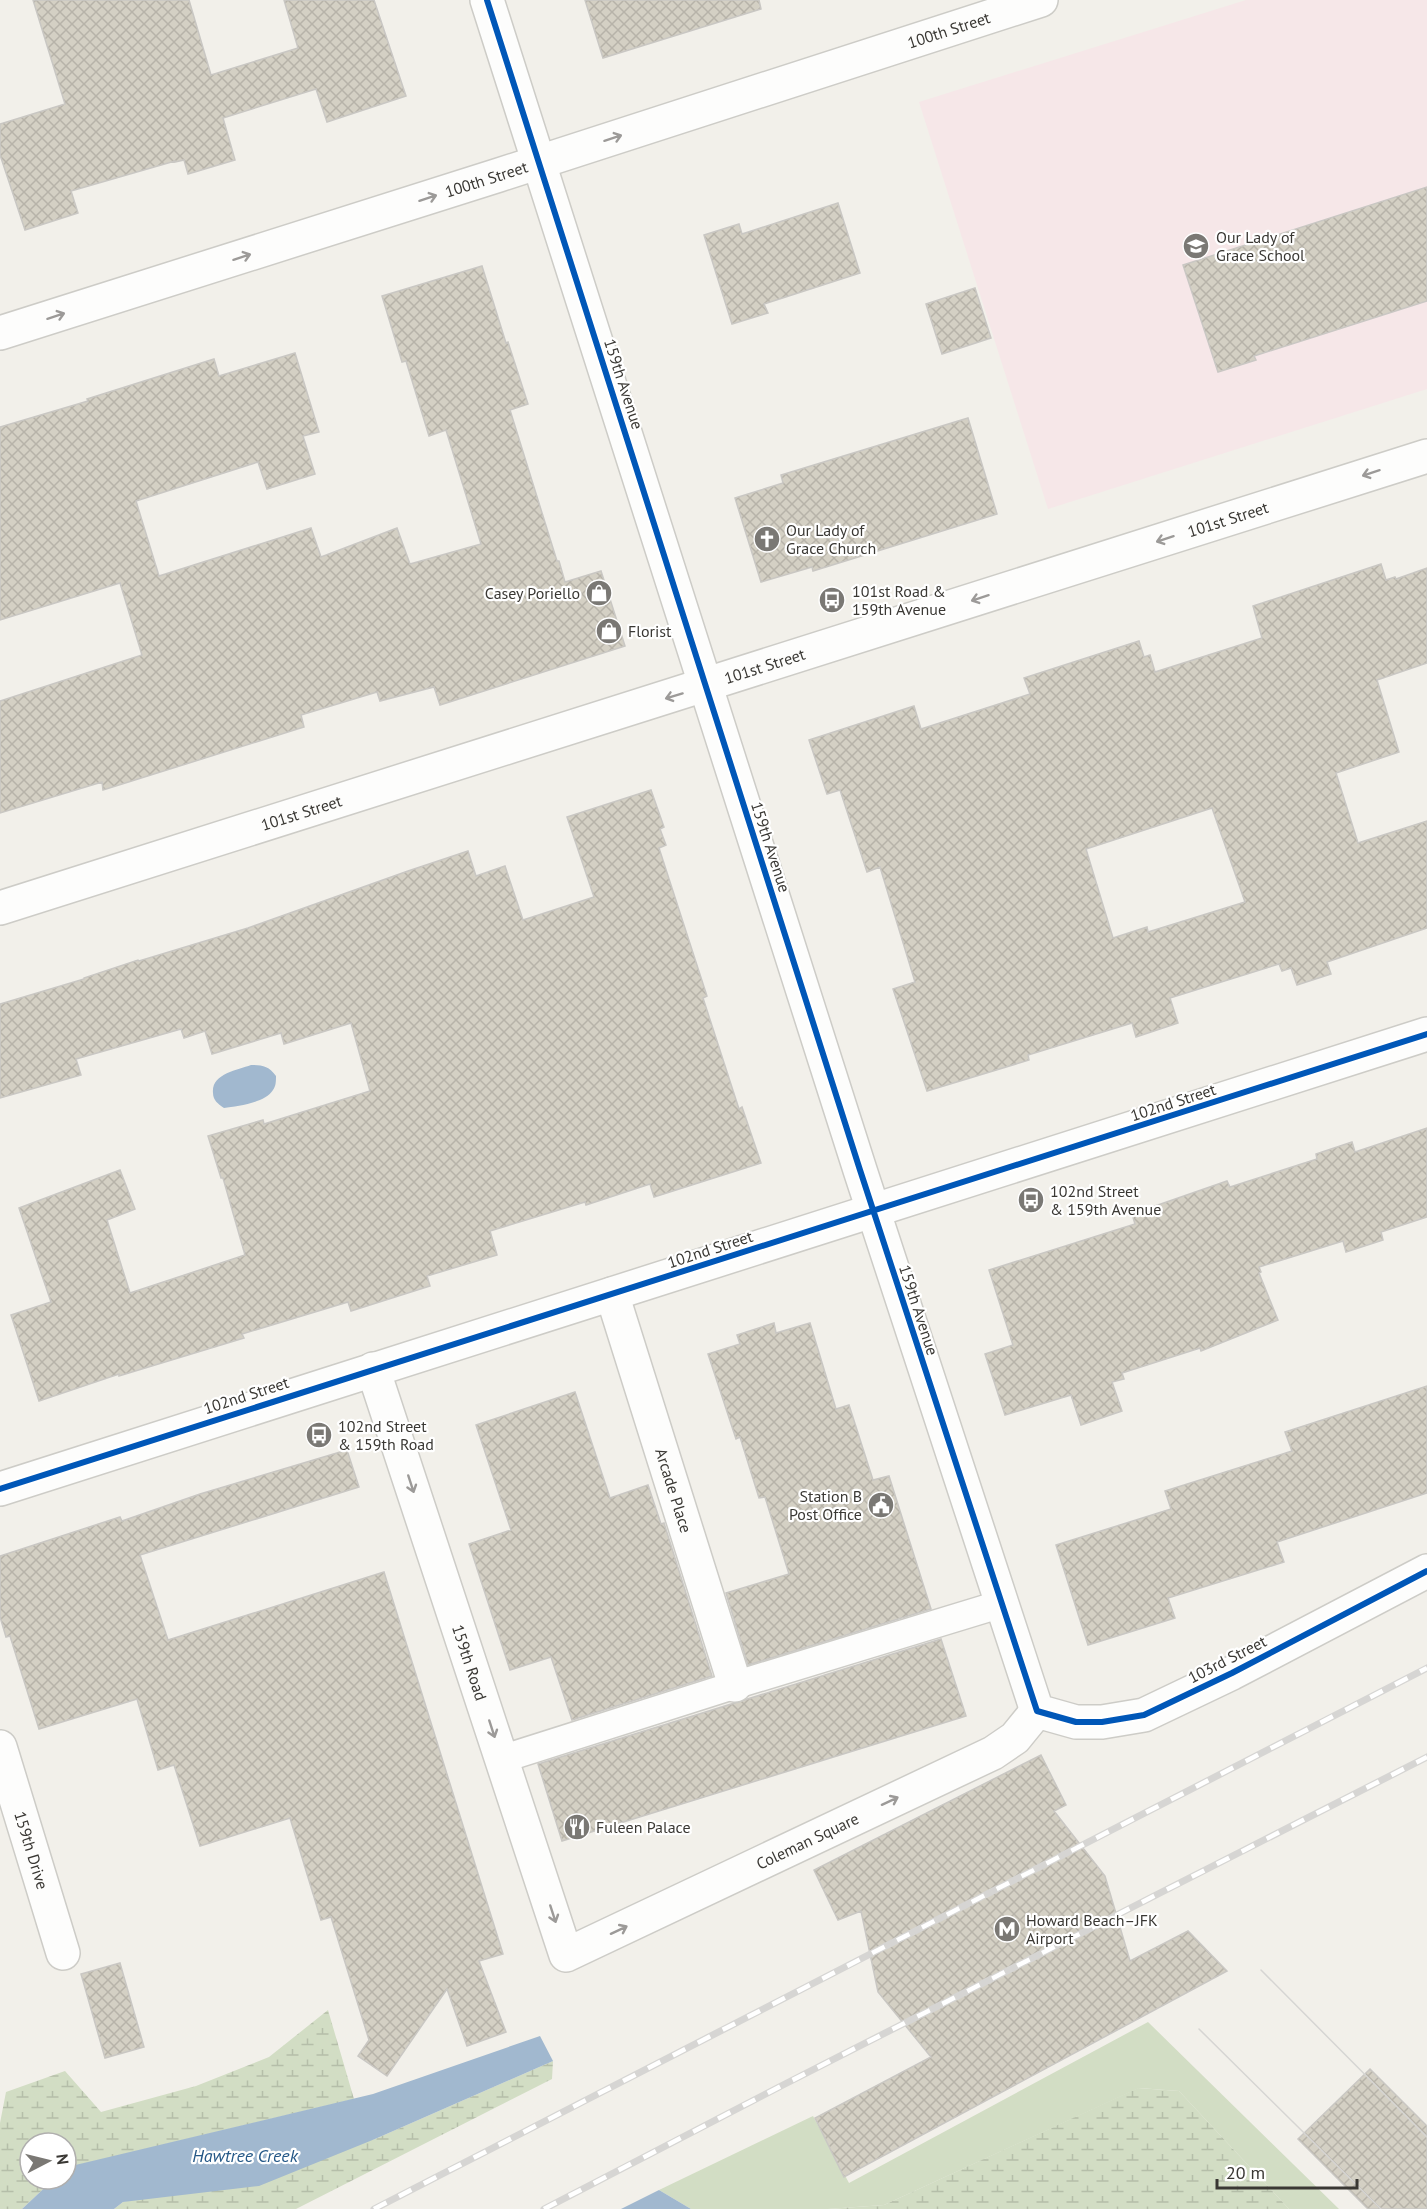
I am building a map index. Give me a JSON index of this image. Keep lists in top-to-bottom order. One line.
{"streets":{"street":["100th Street","159th Avenue","101st Street","102nd Street","Arcade Place","103rd Street","159th Road","Coleman Square","159th Drive"]},"crossings":[["100th Street","159th Avenue"],["159th Avenue","101st Street"],["159th Avenue","102nd Street"],["159th Avenue","103rd Street"],["159th Avenue","Coleman Square"],["102nd Street","Arcade Place"],["102nd Street","159th Road"],["103rd Street","Coleman Square"],["159th Road","Coleman Square"]],"one_way":["100th Street","101st Street","159th Road","Coleman Square"],"water":["Hawtree Creek"],"places":{"school or university":["Our Lady of Grace School"],"church":["Our Lady of Grace Church"],"shop":["Casey Poriello","Florist"],"bus stop":["101st Road & 159th Avenue","102nd Street & 159th Avenue","102nd Street & 159th Road"],"public building":["Station B Post Office"],"restaurant":["Fuleen Palace"],"metro station":["Howard Beach–JFK Airport"]},"scale_bar":"20 m","north":"right"}
